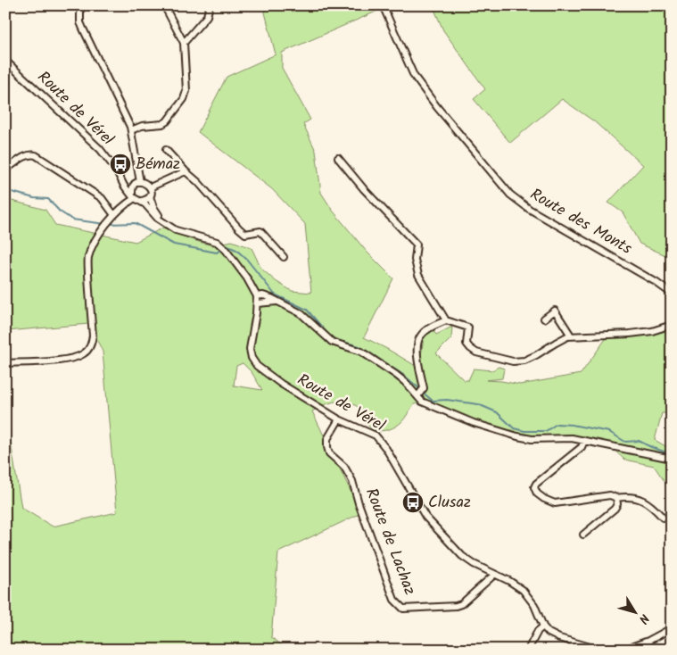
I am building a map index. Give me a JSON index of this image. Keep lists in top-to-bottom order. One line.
{"streets":{"street":["Route de Vérel","Route des Monts","Route de Lachaz"]},"crossings":[["Route de Vérel","Route de Lachaz"]],"places":{"bus stop":["Bémaz","Clusaz"]},"north":"bottom right"}
